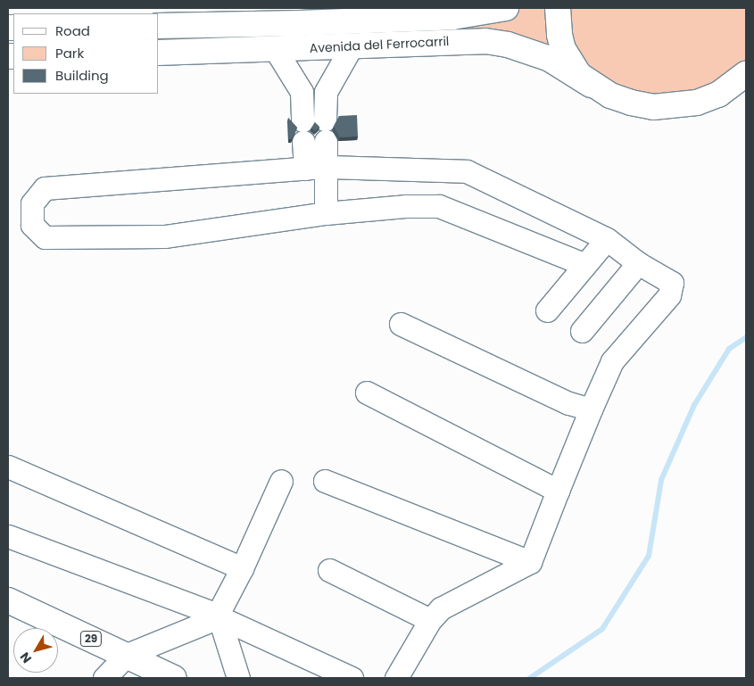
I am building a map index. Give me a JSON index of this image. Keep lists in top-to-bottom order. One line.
{"streets":{"main road":["Avenida del Ferrocarril","29"]},"legend":["Road","Park","Building"],"north":"bottom left"}
